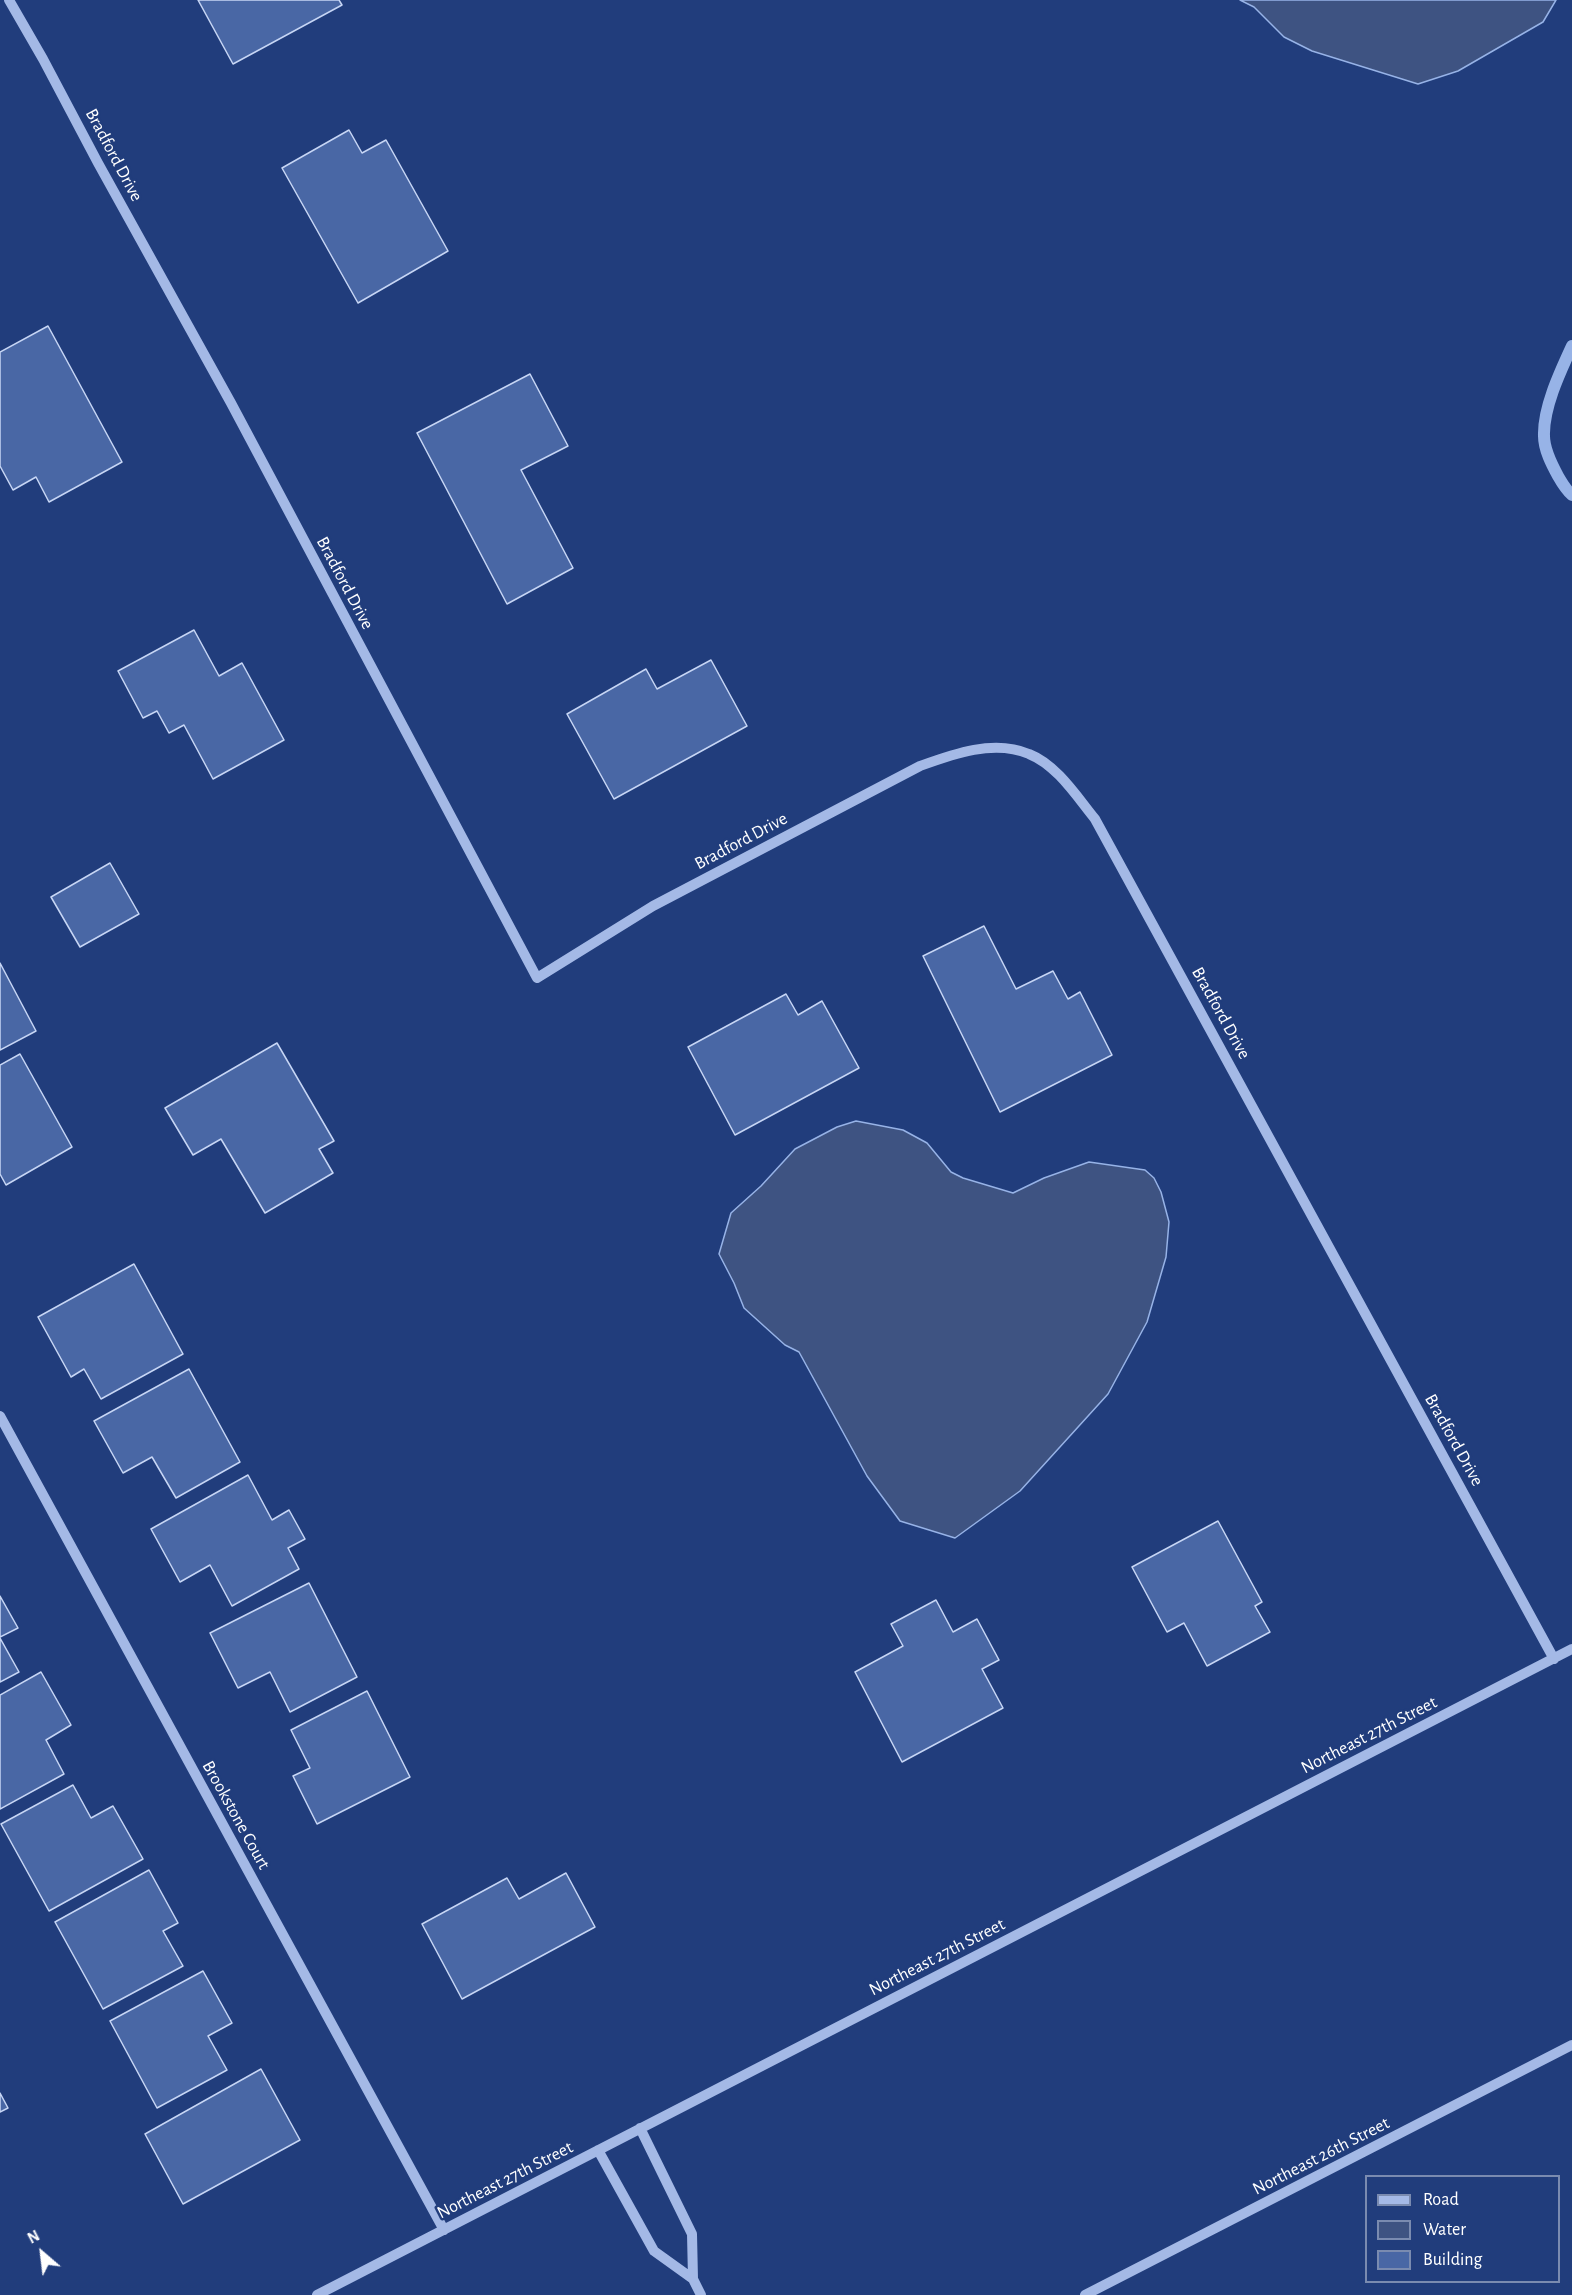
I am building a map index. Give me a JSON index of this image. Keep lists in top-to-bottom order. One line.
{"streets":{"street":["Bradford Drive","Northeast 27th Street","Brookstone Court","Northeast 26th Street"]},"crossings":[["Bradford Drive","Northeast 27th Street"],["Northeast 27th Street","Brookstone Court"]],"legend":["Road","Water","Building"],"north":"top left"}
